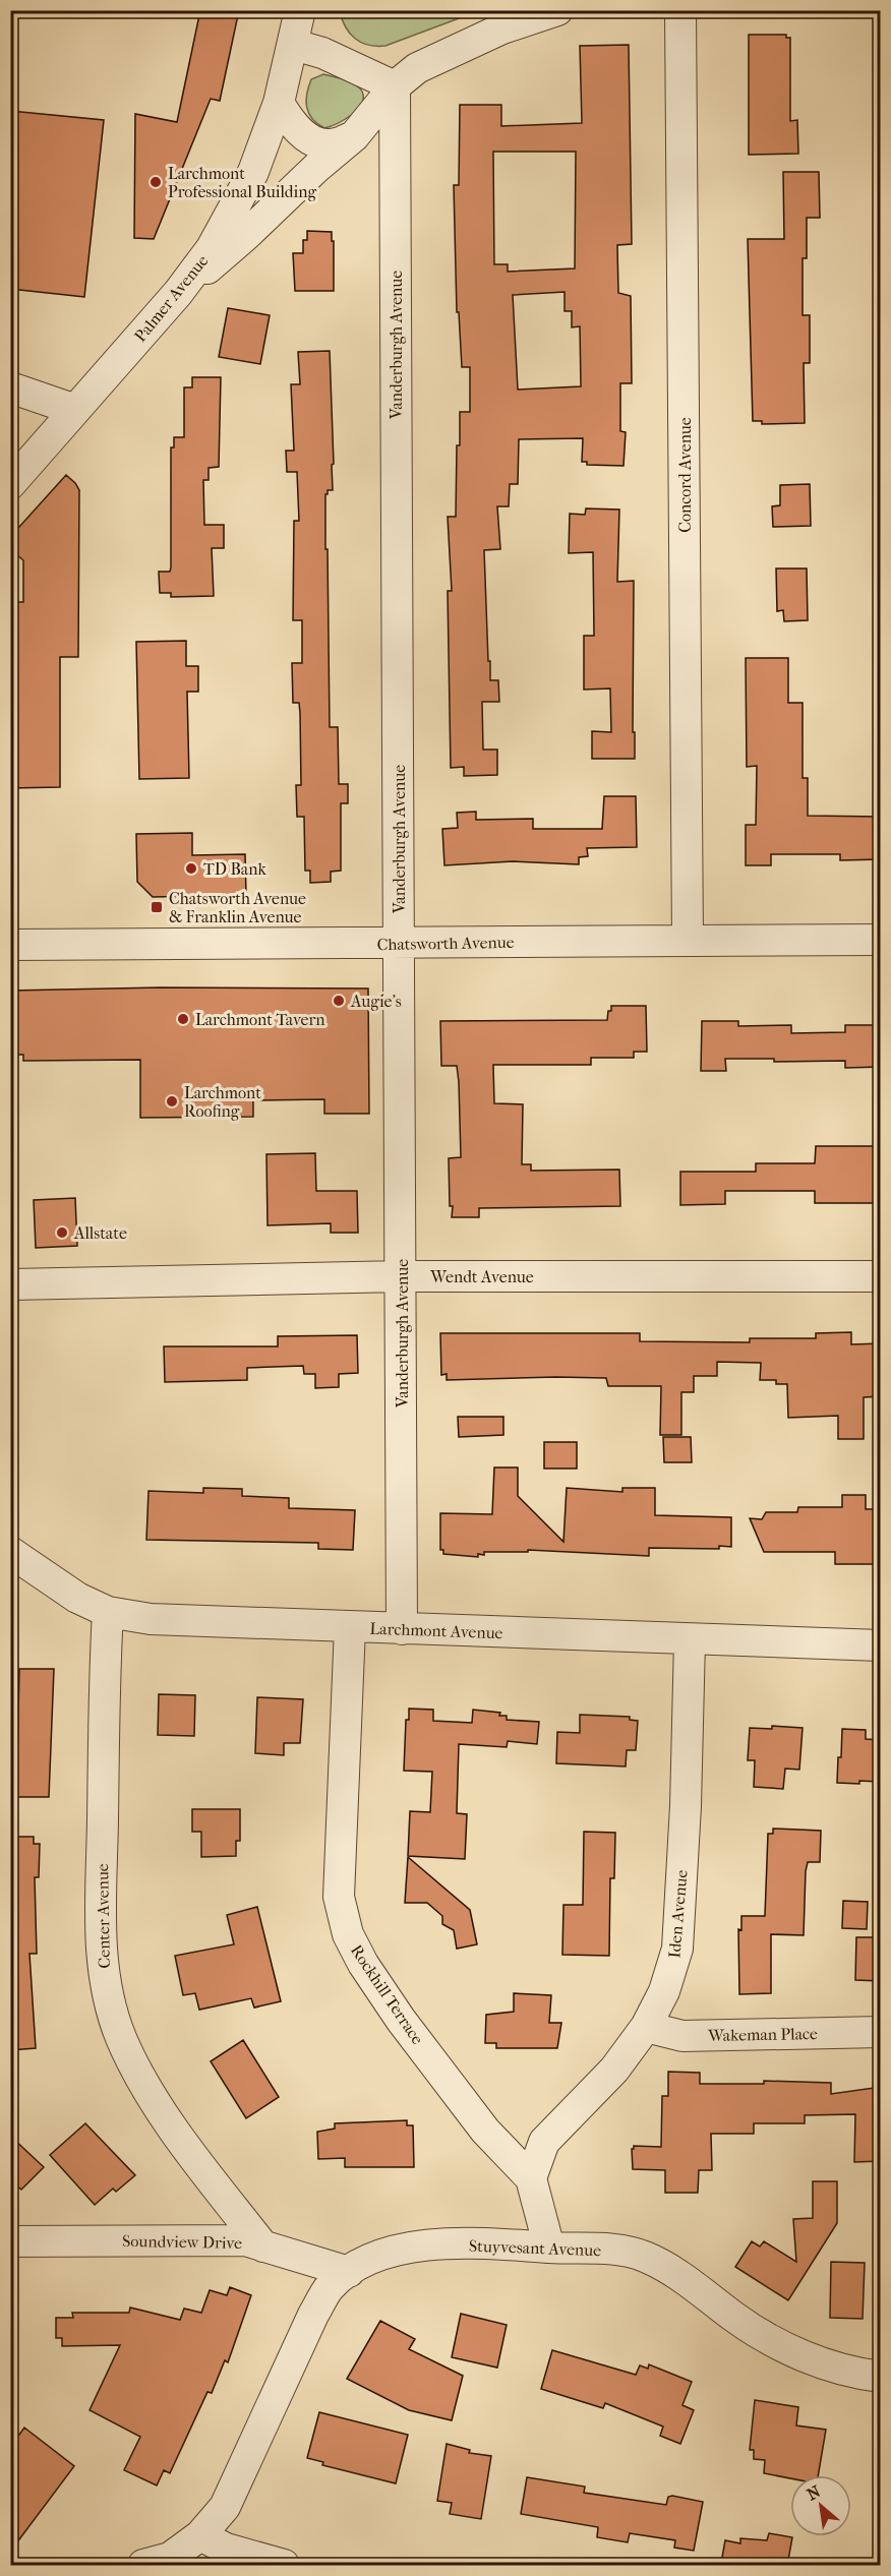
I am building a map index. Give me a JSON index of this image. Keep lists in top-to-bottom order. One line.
{"streets":{"street":["Palmer Avenue","Vanderburgh Avenue","Concord Avenue","Chatsworth Avenue","Wendt Avenue","Larchmont Avenue","Iden Avenue","Center Avenue","Rockhill Terrace","Wakeman Place","Soundview Drive","Stuyvesant Avenue"]},"crossings":[["Vanderburgh Avenue","Chatsworth Avenue"],["Vanderburgh Avenue","Wendt Avenue"],["Vanderburgh Avenue","Larchmont Avenue"],["Concord Avenue","Chatsworth Avenue"],["Larchmont Avenue","Iden Avenue"],["Larchmont Avenue","Center Avenue"],["Larchmont Avenue","Rockhill Terrace"],["Iden Avenue","Rockhill Terrace"],["Iden Avenue","Wakeman Place"],["Center Avenue","Soundview Drive"],["Soundview Drive","Stuyvesant Avenue"]],"places":{"other":["Larchmont Professional Building","TD Bank","Augie's","Larchmont Tavern","Larchmont Roofing","Allstate"],"transit":["Chatsworth Avenue & Franklin Avenue"]},"north":"top left"}
